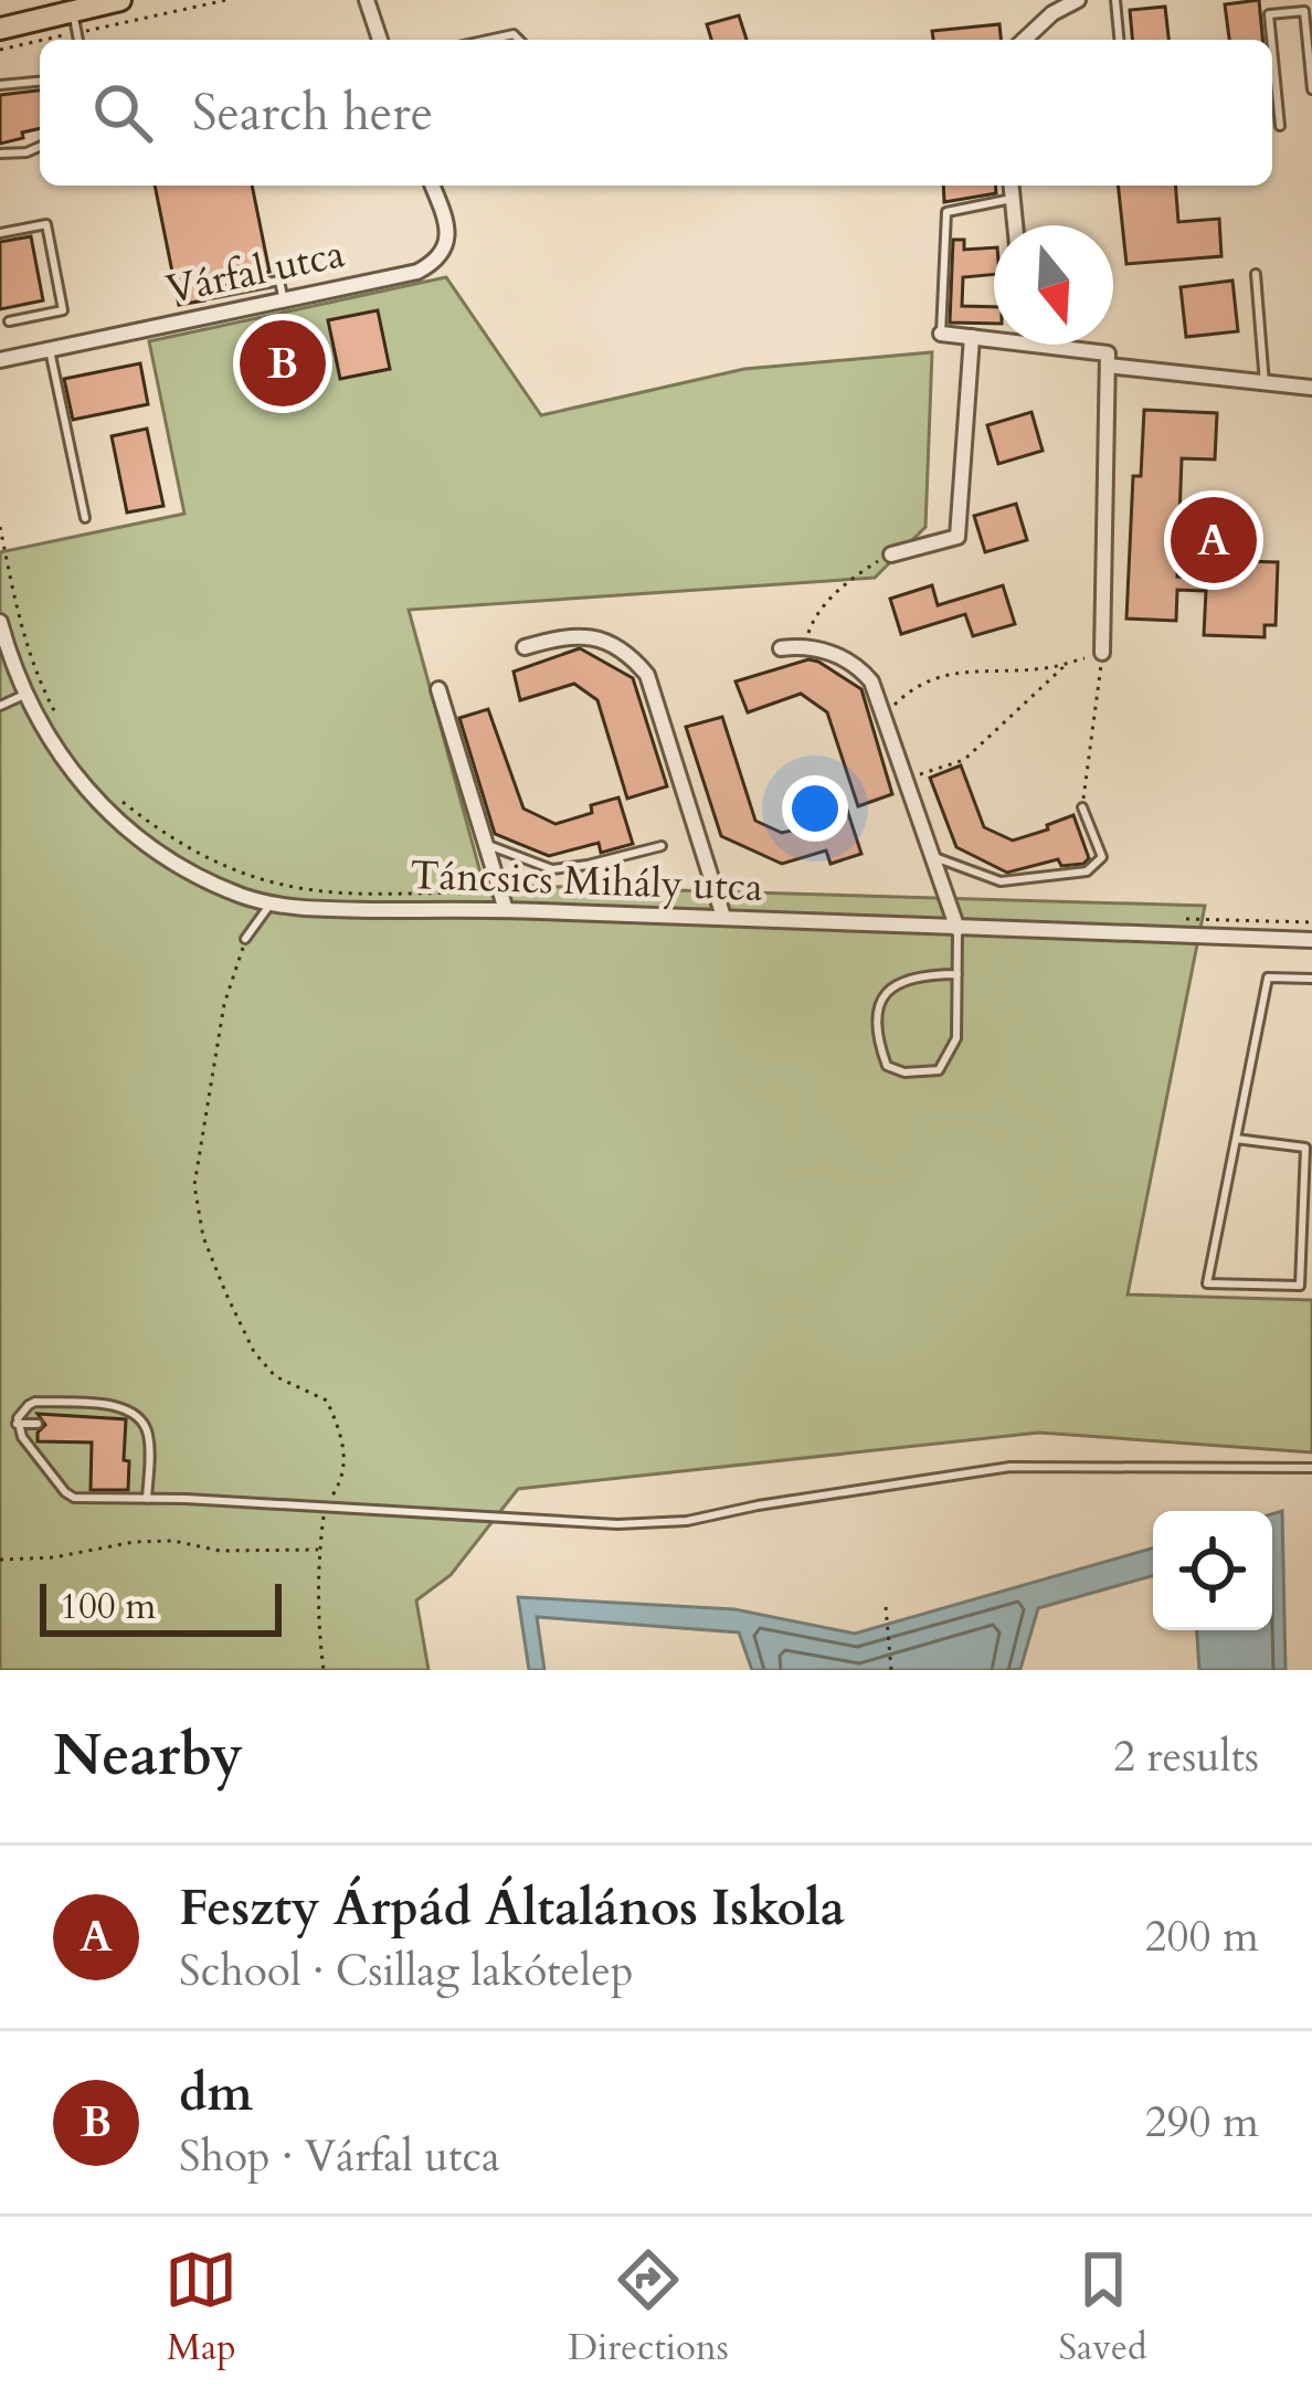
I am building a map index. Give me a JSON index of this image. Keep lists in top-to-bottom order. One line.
{"streets":{"street":["Várfal utca","Táncsics Mihály utca"]},"scale_bar":"100 m","north":"bottom","page":{"search":"Search here","pins":["B","A"],"scale":"100 m","heading":["Nearby","2 results"],"list":[{"mark":"A","name":"Feszty Árpád Általános Iskola","note":"School · Csillag lakótelep","value":"200 m"},{"mark":"B","name":"dm","note":"Shop · Várfal utca","value":"290 m"}],"nav":["Map","Directions","Saved"]}}
